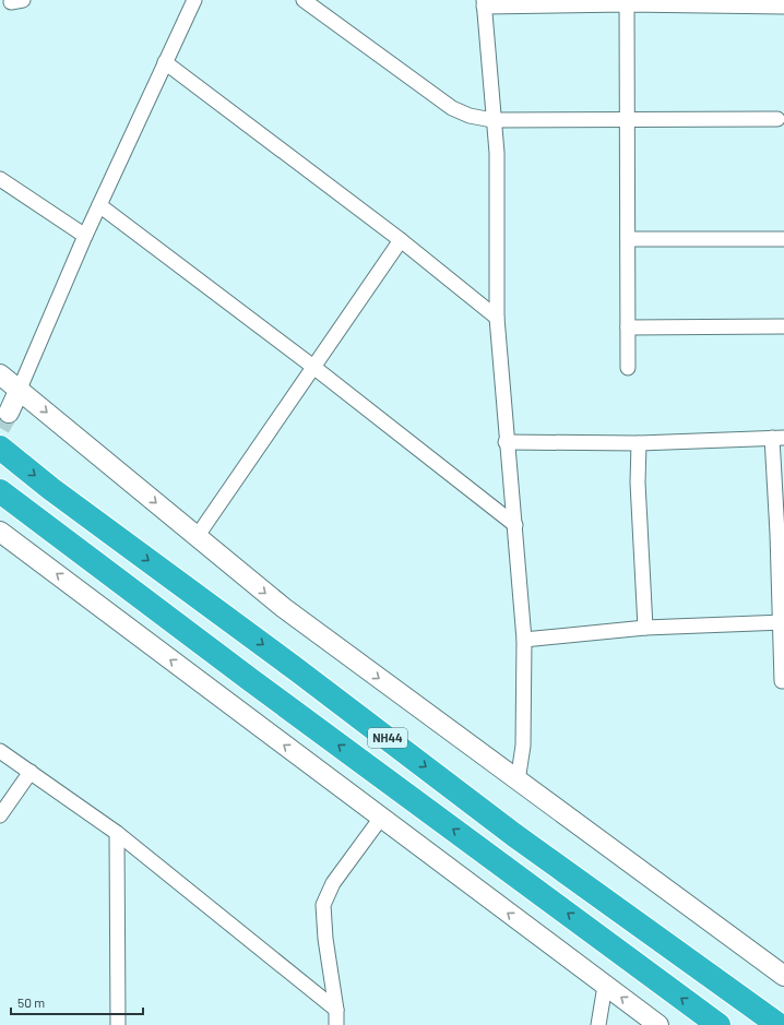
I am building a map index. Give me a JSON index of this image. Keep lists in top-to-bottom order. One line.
{"streets":{"highway":["NH44"]},"scale_bar":"50 m"}
